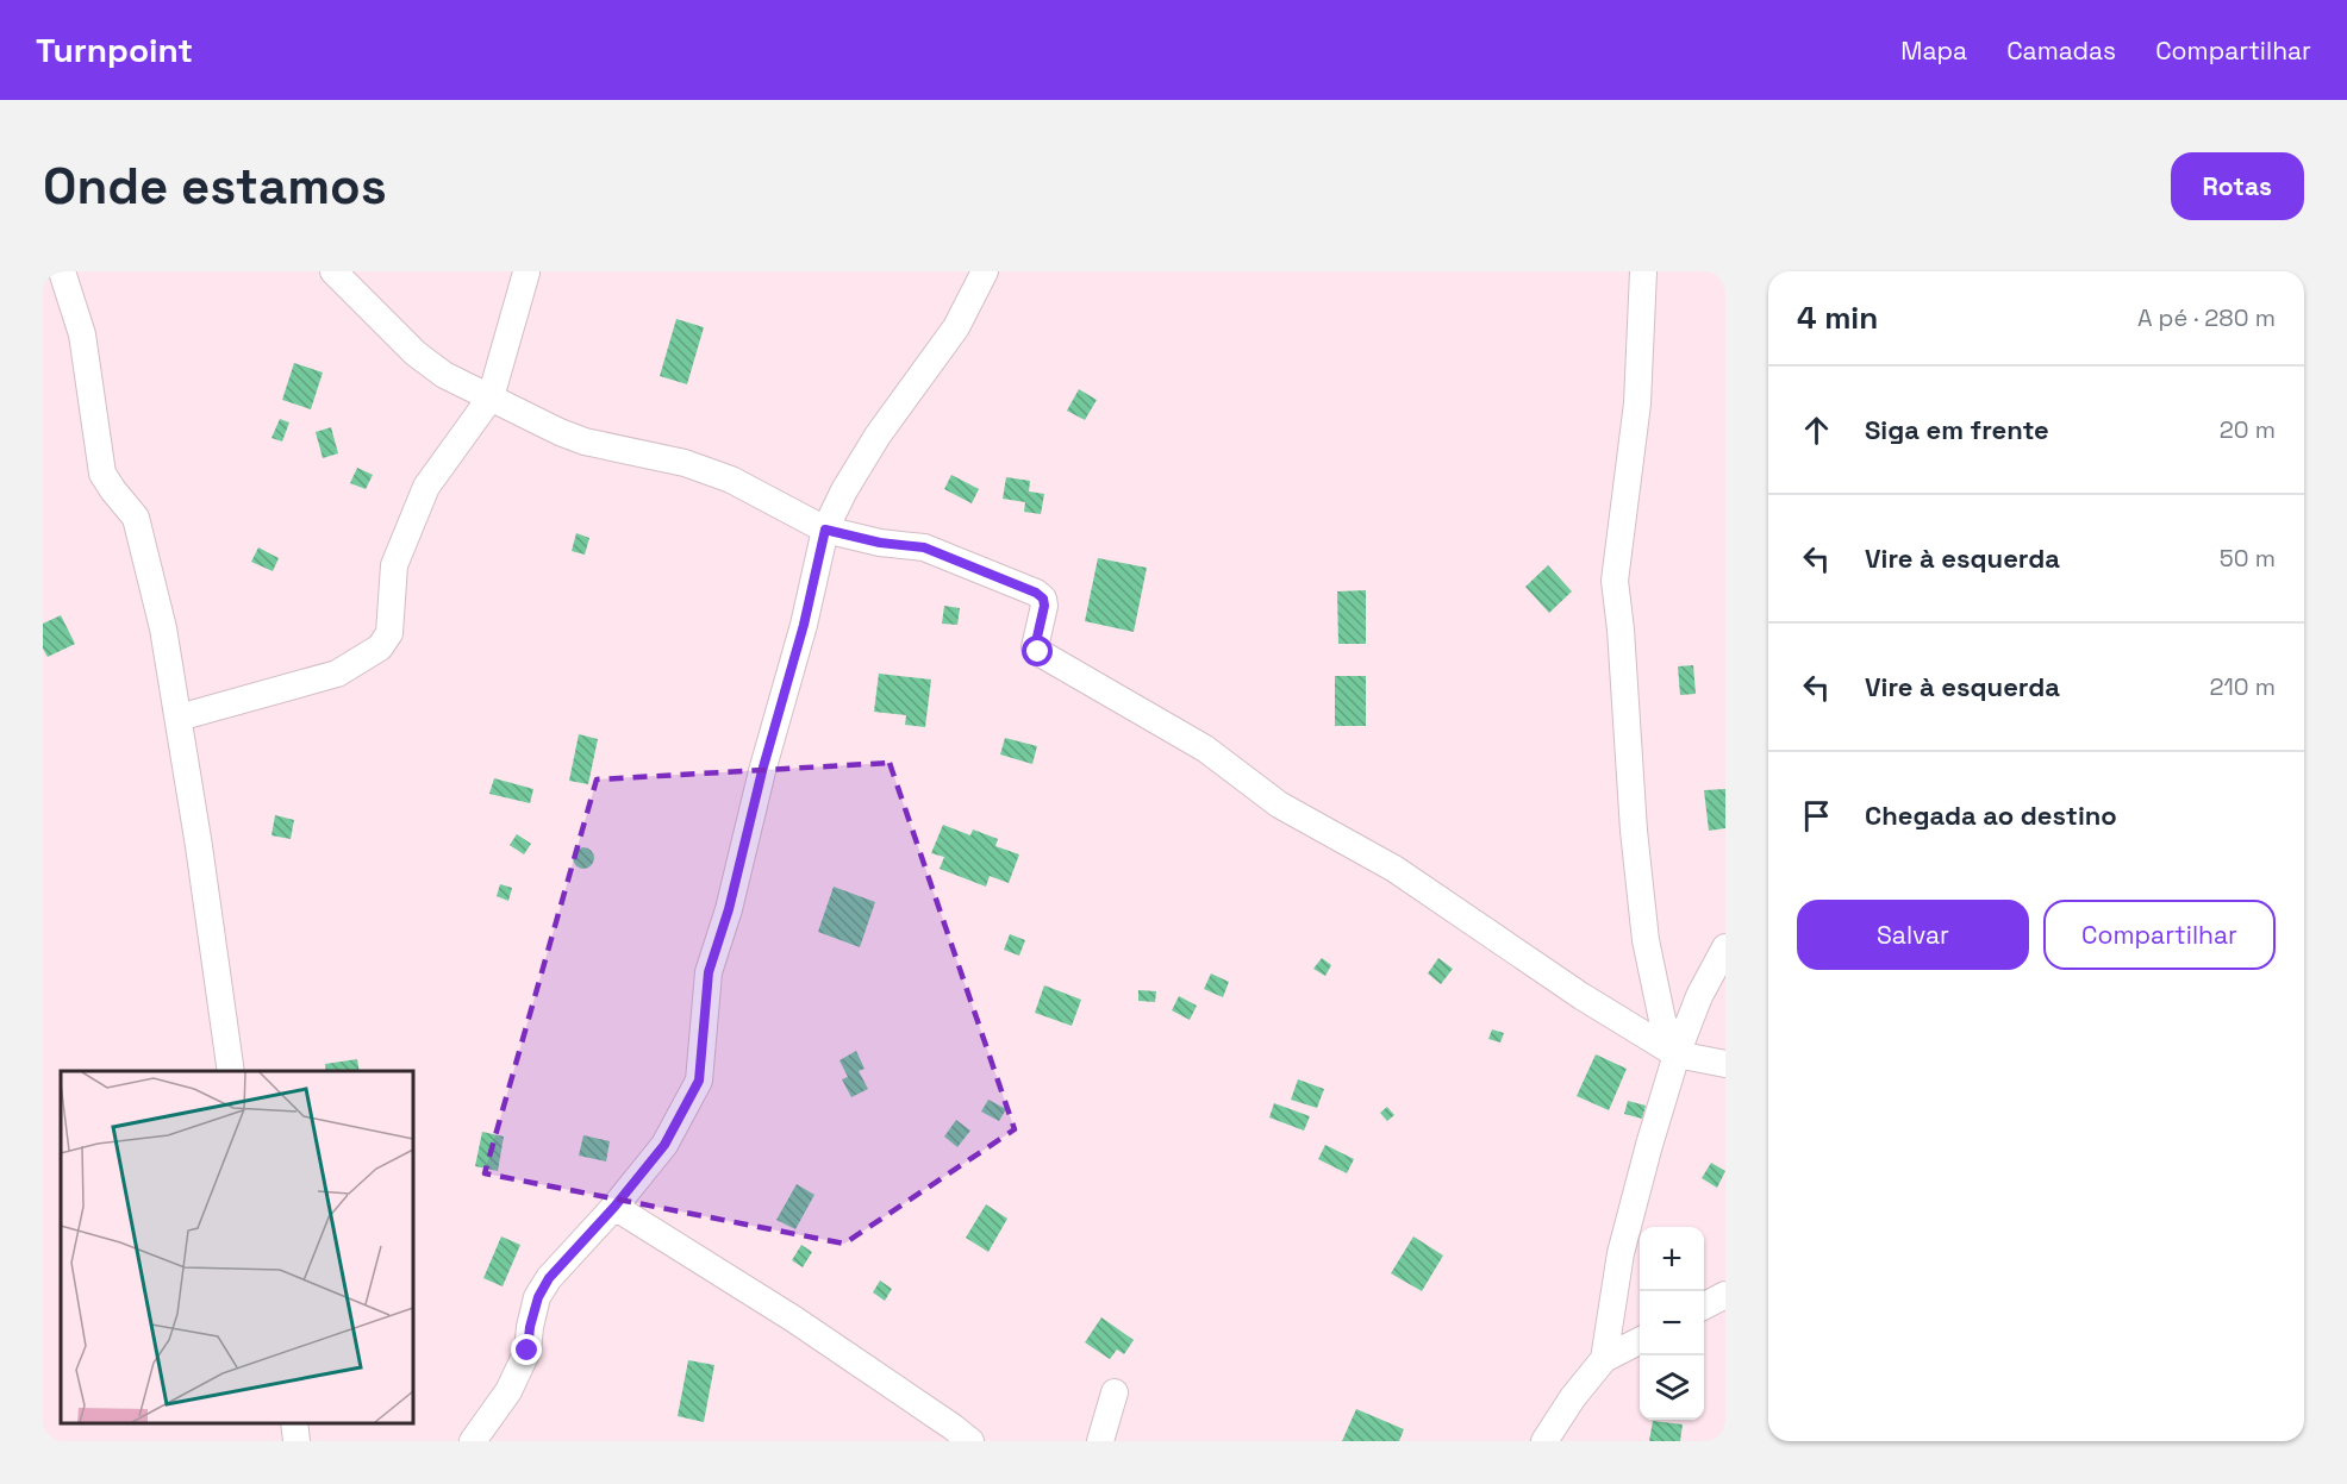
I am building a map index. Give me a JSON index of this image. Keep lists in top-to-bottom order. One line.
{"page":{"header":"Turnpoint","nav":["Mapa","Camadas","Compartilhar"],"buttons":["Rotas",["Salvar","Compartilhar"]],"title":"Onde estamos","heading":["4 min","A pé · 280 m"],"list":[["Siga em frente","20 m"],["Vire à esquerda","50 m"],["Vire à esquerda","210 m"],"Chegada ao destino"],"map_buttons":["+","−"]}}
